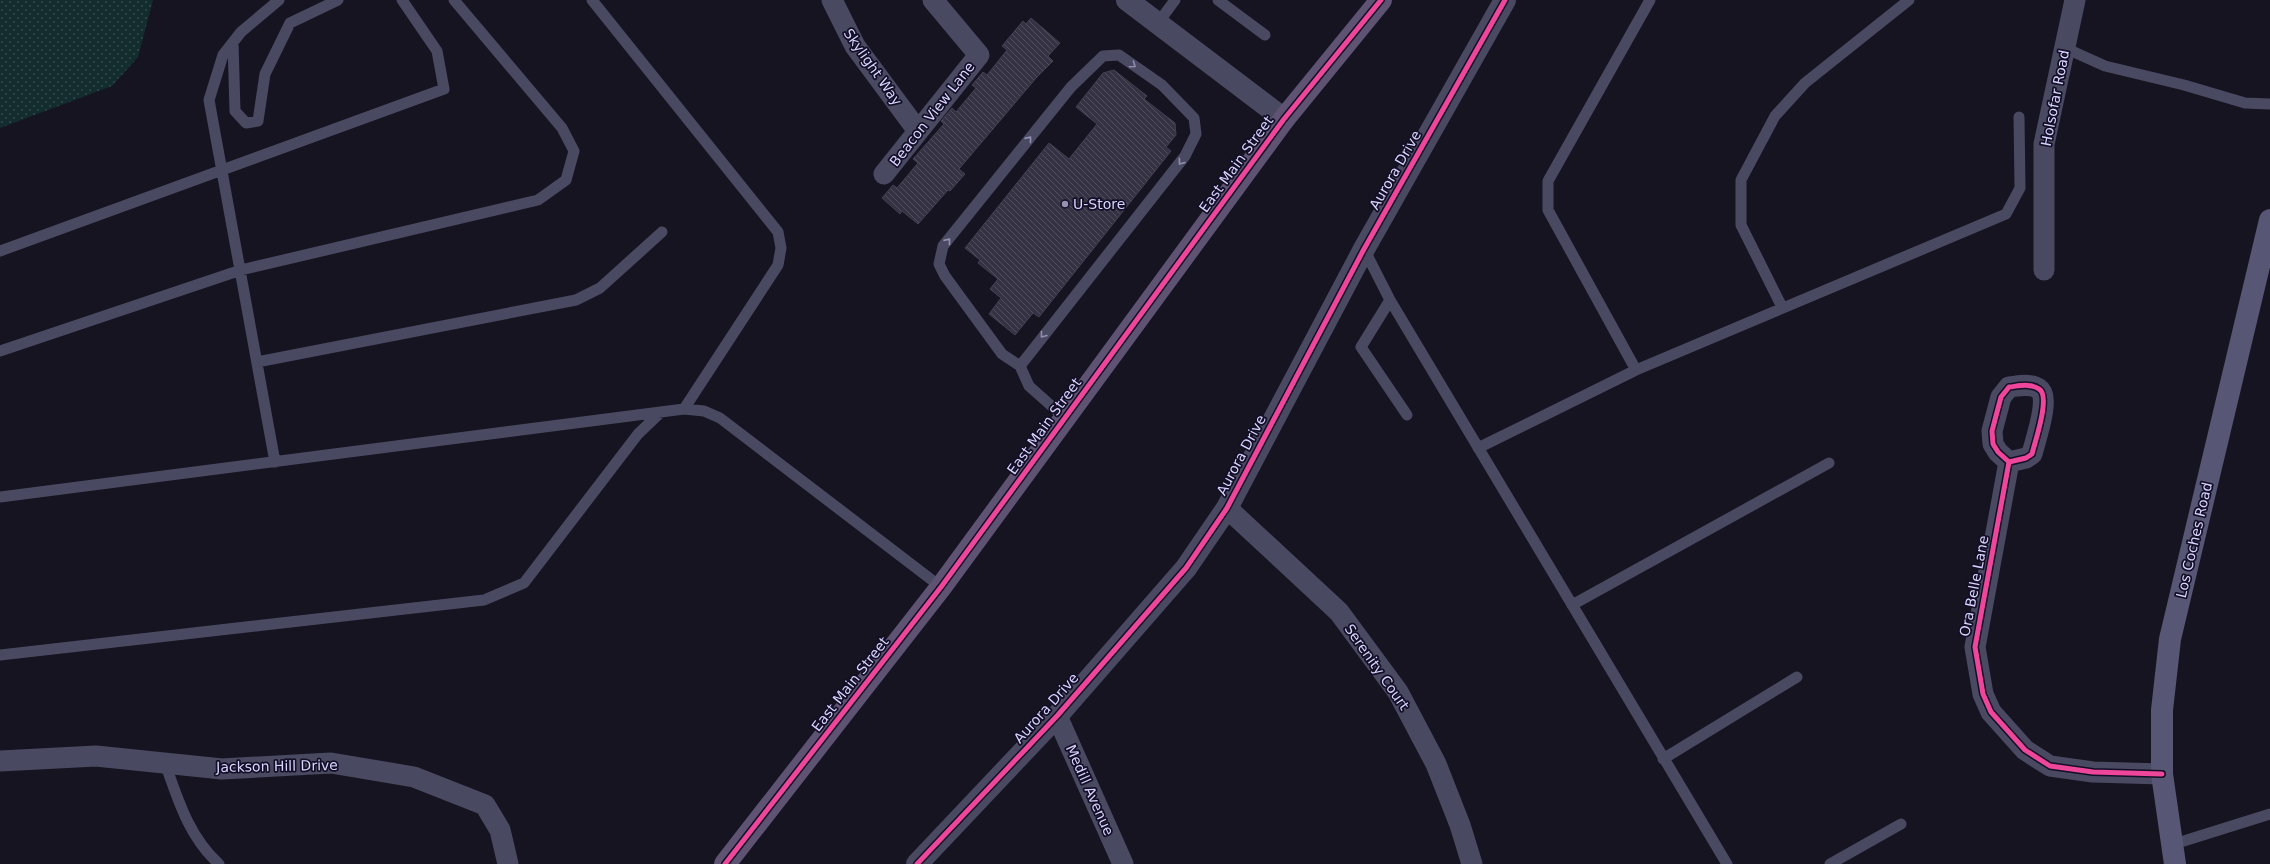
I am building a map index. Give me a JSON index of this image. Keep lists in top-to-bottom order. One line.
{"streets":{"main road":["East Main Street","Los Coches Road"],"street":["Skylight Way","Holsofar Road","Beacon View Lane","Aurora Drive","Ora Belle Lane","Serenity Court","Jackson Hill Drive","Medill Avenue"]},"crossings":[["Skylight Way","Beacon View Lane"],["Aurora Drive","Serenity Court"],["Aurora Drive","Medill Avenue"],["Los Coches Road","Ora Belle Lane"]],"places":["U-Store"]}
